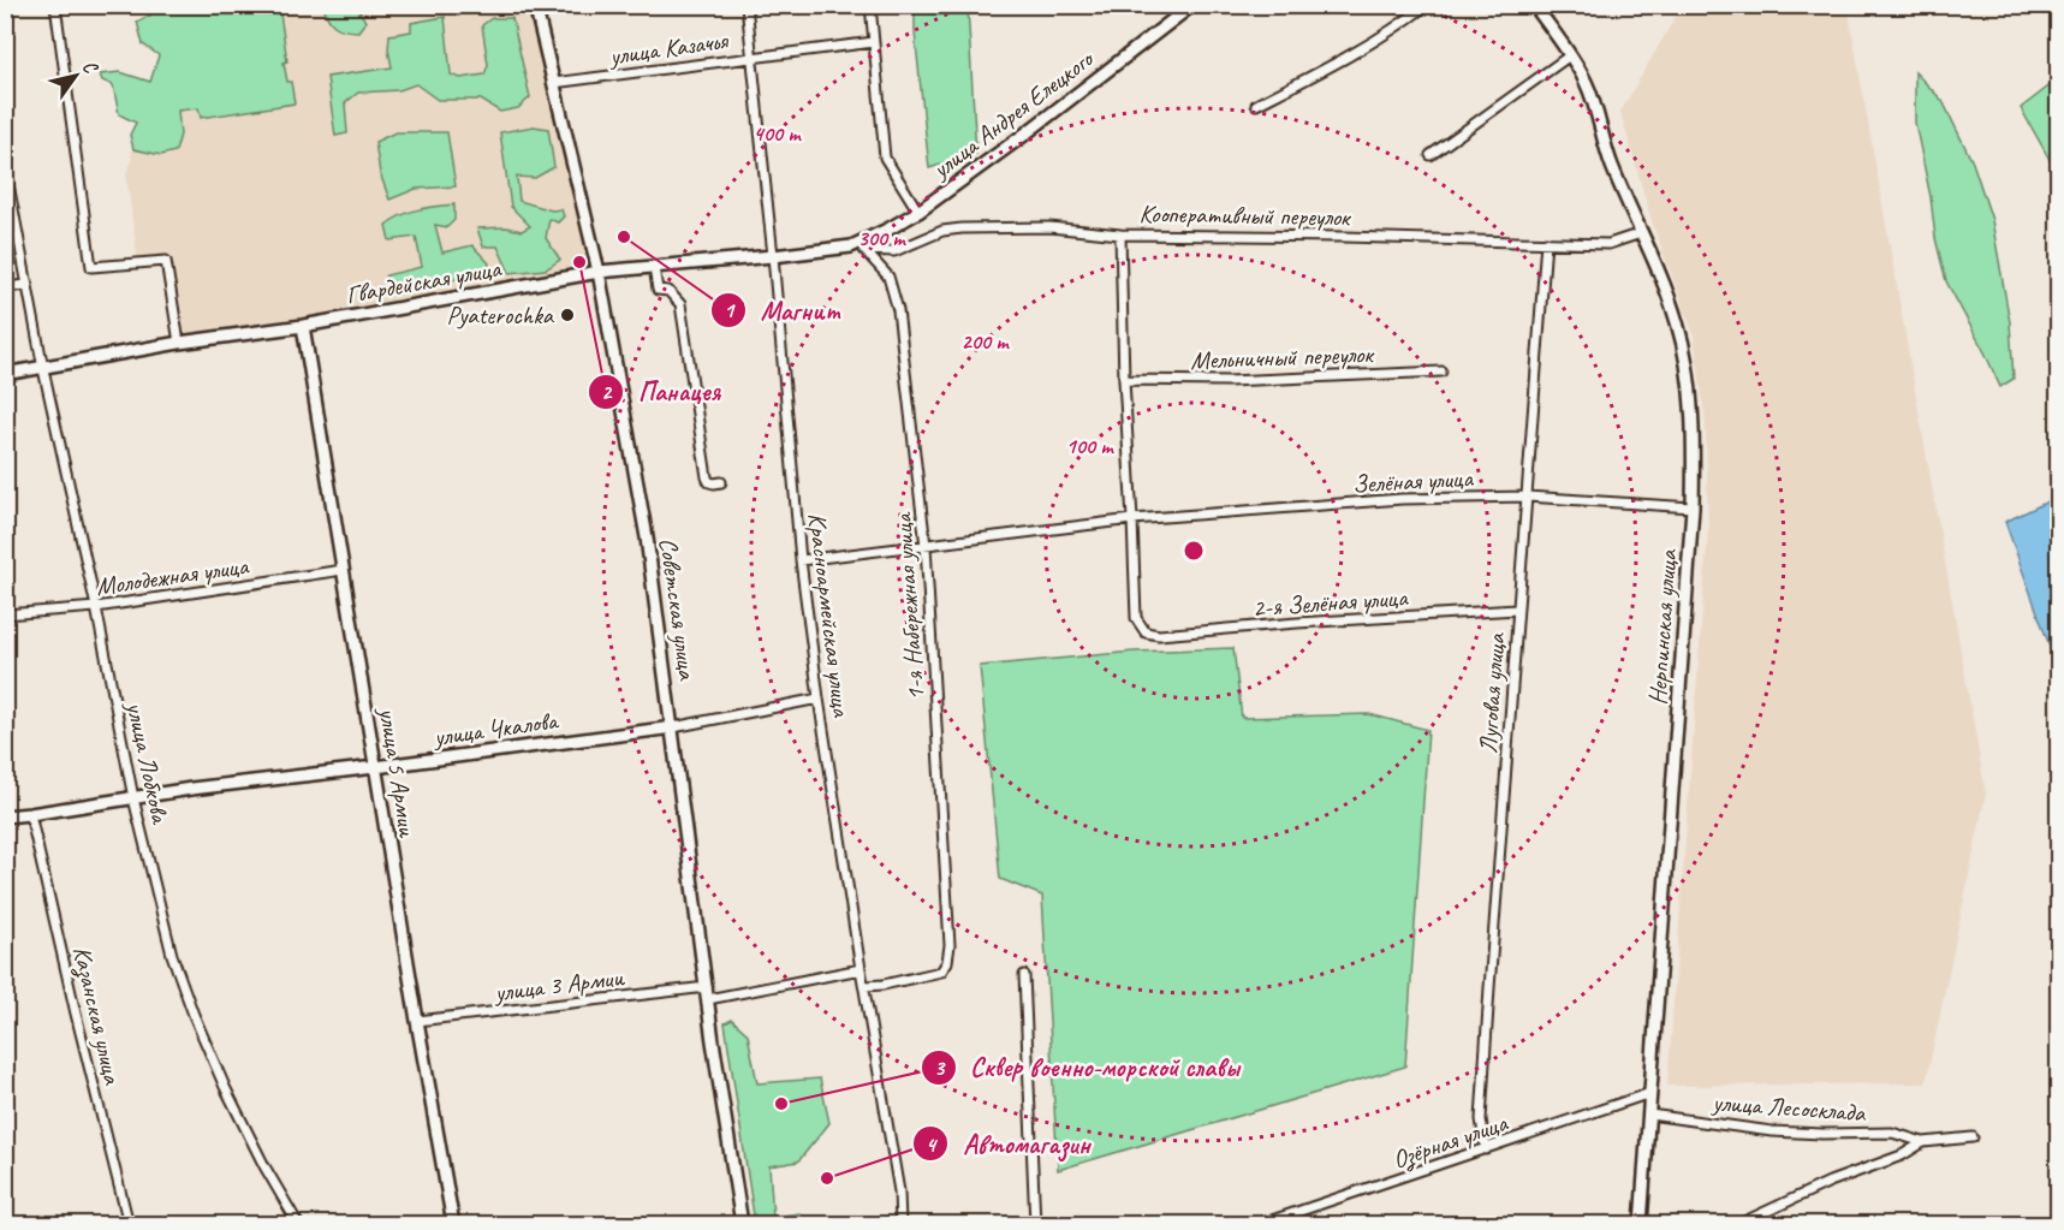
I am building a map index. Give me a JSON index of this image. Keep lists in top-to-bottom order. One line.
{"streets":{"main road":["улица Андрея Елецкого","Гвардейская улица","Советская улица","Нерпинская улица","улица Чкалова","улица 5 Армии"],"street":["улица Казачья","Кооперативный переулок","Мельничный переулок","Зелёная улица","Молодежная улица","2-я Зелёная улица","1-я Набережная улица","Красноармейская улица","Луговая улица","улица Лобкова","улица 3 Армии","Казанская улица","улица Лесосклада","Озёрная улица"]},"crossings":[["улица Казачья","Советская улица"],["улица Казачья","Красноармейская улица"],["улица Андрея Елецкого","Кооперативный переулок"],["улица Андрея Елецкого","Гвардейская улица"],["Кооперативный переулок","Гвардейская улица"],["Кооперативный переулок","1-я Набережная улица"],["Кооперативный переулок","Нерпинская улица"],["Кооперативный переулок","Луговая улица"],["Гвардейская улица","Советская улица"],["Гвардейская улица","Красноармейская улица"],["Гвардейская улица","улица Лобкова"],["Гвардейская улица","улица 5 Армии"],["Зелёная улица","2-я Зелёная улица"],["Зелёная улица","1-я Набережная улица"],["Зелёная улица","Красноармейская улица"],["Зелёная улица","Нерпинская улица"],["Зелёная улица","Луговая улица"],["Молодежная улица","улица Лобкова"],["Молодежная улица","улица 5 Армии"],["2-я Зелёная улица","Луговая улица"],["1-я Набережная улица","Красноармейская улица"],["Советская улица","улица Чкалова"],["Советская улица","улица 3 Армии"],["Красноармейская улица","улица Чкалова"],["Красноармейская улица","улица 3 Армии"],["Нерпинская улица","улица Лесосклада"],["Нерпинская улица","Озёрная улица"],["Луговая улица","Озёрная улица"],["улица Чкалова","улица Лобкова"],["улица Чкалова","улица 5 Армии"],["улица Чкалова","Казанская улица"],["улица 5 Армии","улица 3 Армии"]],"places":["Магнит","Панацея","Pyaterochka","Сквер военно-морской славы","Автомагазин"],"north":"top right","rings":["400 m","300 m","200 m","100 m"]}
